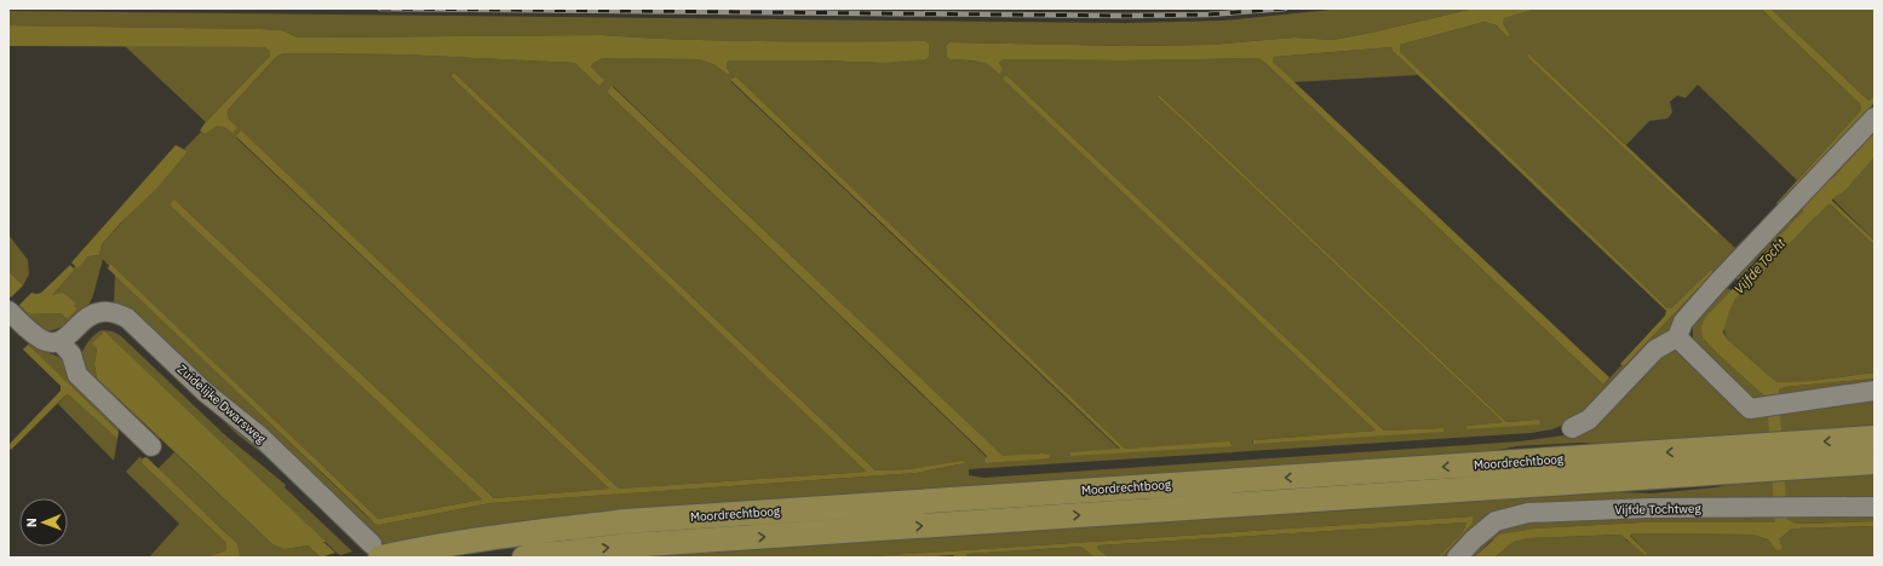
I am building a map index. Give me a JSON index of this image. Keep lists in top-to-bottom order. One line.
{"streets":{"main road":["Moordrechtboog"],"street":["Zuidelijke Dwarsweg","Vijfde Tochtweg"]},"crossings":[["Zuidelijke Dwarsweg","Moordrechtboog"]],"water":["Vijfde Tocht"],"north":"left"}
